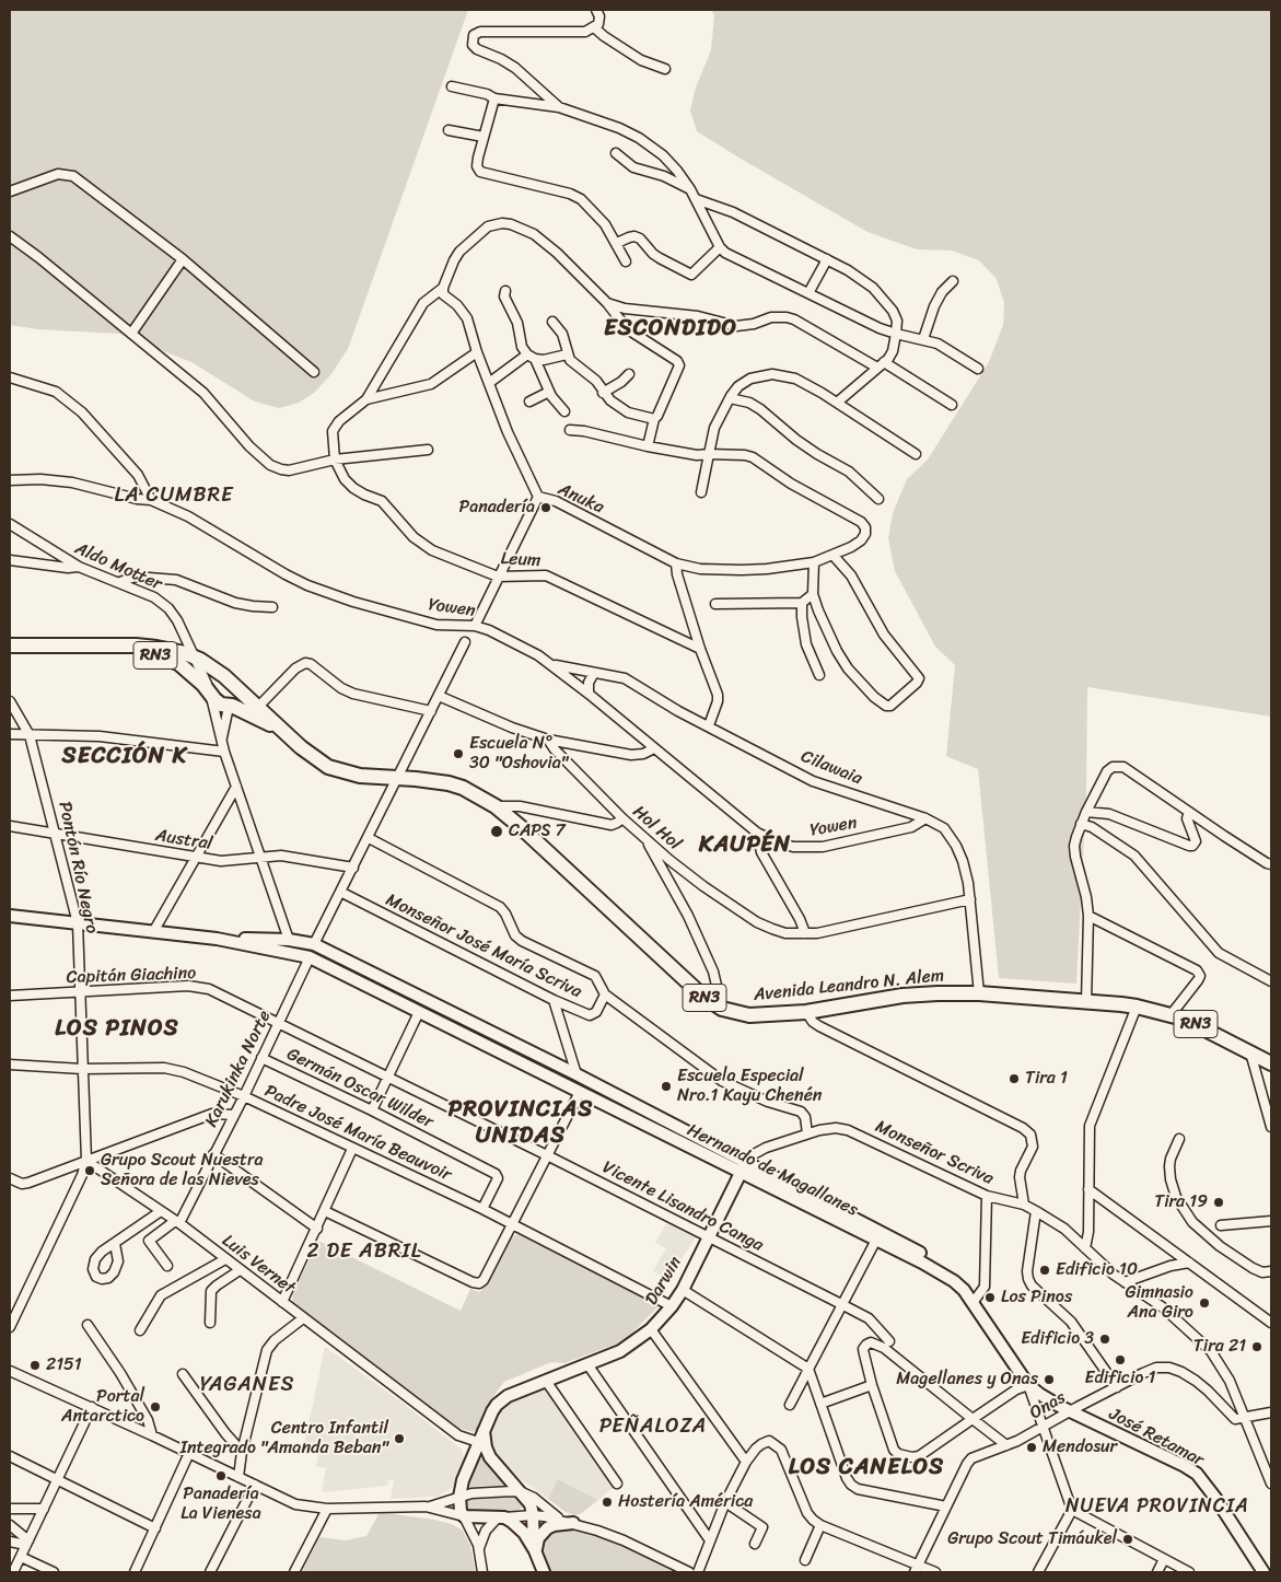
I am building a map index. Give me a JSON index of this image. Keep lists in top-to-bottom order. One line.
{"streets":{"highway":["RN3","Avenida Leandro N. Alem"],"main road":["Hernando de Magallanes","Darwin","José Retamar"],"street":["Anuka","Leum","Aldo Motter","Yowen","Cilawaia","Hol Hol","Austral","Pontón Río Negro","Monseñor José María Scriva","Capitán Giachino","Karukinka Norte","Germán Oscar Wilder","Padre José María Beauvoir","Monseñor Scriva","Vicente Lisandro Canga","Luis Vernet","Onas"]},"crossings":[["Aldo Motter","Austral"],["Aldo Motter","Avenida Leandro N. Alem"],["Aldo Motter","Hernando de Magallanes"],["Yowen","Cilawaia"],["Cilawaia","Hol Hol"],["Cilawaia","Avenida Leandro N. Alem"],["Austral","Pontón Río Negro"],["Pontón Río Negro","Capitán Giachino"],["Pontón Río Negro","Padre José María Beauvoir"],["Pontón Río Negro","Hernando de Magallanes"],["Pontón Río Negro","Luis Vernet"],["Capitán Giachino","Karukinka Norte"],["Capitán Giachino","Vicente Lisandro Canga"],["Karukinka Norte","Germán Oscar Wilder"],["Karukinka Norte","Padre José María Beauvoir"],["Karukinka Norte","Hernando de Magallanes"],["Karukinka Norte","Vicente Lisandro Canga"],["Karukinka Norte","Luis Vernet"],["Germán Oscar Wilder","Padre José María Beauvoir"],["Padre José María Beauvoir","Darwin"],["Monseñor Scriva","Darwin"],["Monseñor Scriva","Onas"],["Hernando de Magallanes","Darwin"],["Hernando de Magallanes","Onas"],["Hernando de Magallanes","José Retamar"],["Vicente Lisandro Canga","Darwin"],["Luis Vernet","Darwin"],["Onas","José Retamar"]],"districts":["ESCONDIDO","LA CUMBRE","SECCIÓN K","KAUPÉN","LOS PINOS","PROVINCIAS UNIDAS","2 DE ABRIL","YAGANES","PEÑALOZA","LOS CANELOS","NUEVA PROVINCIA"],"places":["Panadería","Escuela N° 30 \"Oshovia\"","CAPS 7","Tira 1","Escuela Especial Nro.1 Kayu Chenén","Grupo Scout Nuestra Señora de las Nieves","Tira 19","Edificio 10","Los Pinos","Gimnasio Ana Giro","Edificio 3","Tira 21","Edificio 1","2151","Magellanes y Onas","Portal Antarctico","Centro Infantil Integrado \"Amanda Beban\"","Mendosur","Panadería La Vienesa","Hostería América","Grupo Scout Timáukel"]}
